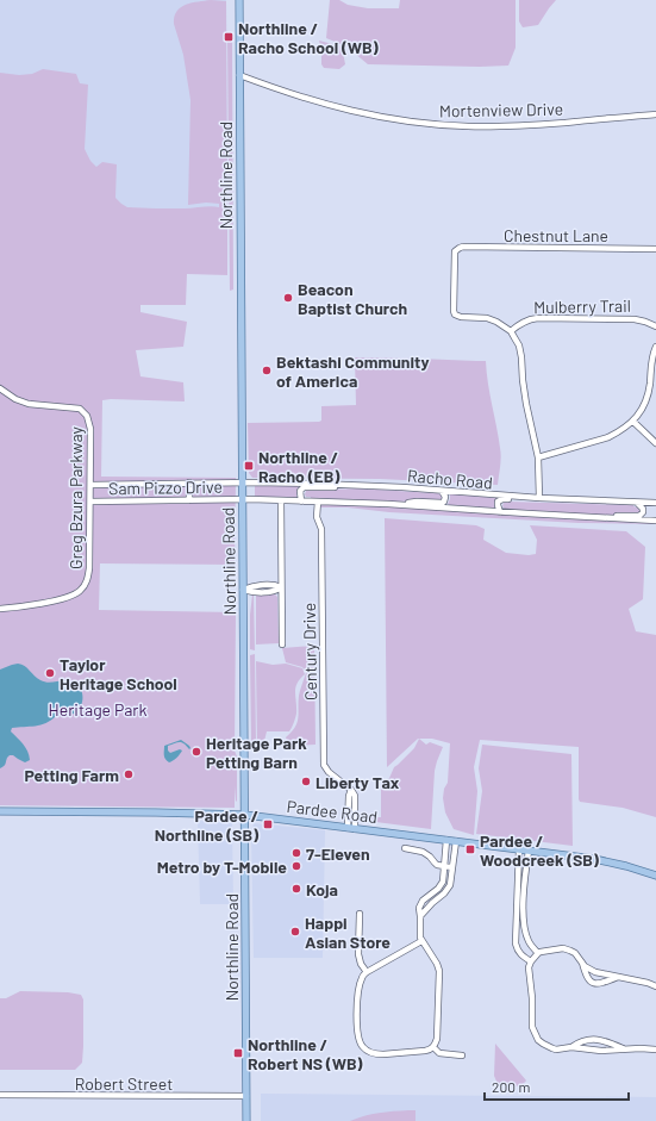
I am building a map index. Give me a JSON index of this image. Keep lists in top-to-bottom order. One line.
{"streets":{"main road":["Northline Road","Pardee Road"],"street":["Mortenview Drive","Chestnut Lane","Mulberry Trail","Racho Road","Sam Pizzo Drive","Greg Bzura Parkway","Century Drive","Robert Street"]},"crossings":[["Mortenview Drive","Northline Road"],["Northline Road","Racho Road"],["Northline Road","Sam Pizzo Drive"],["Northline Road","Pardee Road"],["Northline Road","Robert Street"],["Chestnut Lane","Mulberry Trail"],["Racho Road","Sam Pizzo Drive"],["Racho Road","Century Drive"],["Sam Pizzo Drive","Greg Bzura Parkway"],["Century Drive","Pardee Road"]],"parks":["Heritage Park"],"places":{"transit":["Northline / Racho School (WB)","Northline / Racho (EB)","Pardee / Northline (SB)","Pardee / Woodcreek (SB)","Northline / Robert NS (WB)"],"other":["Beacon Baptist Church","Bektashi Community of America","Taylor Heritage School","Heritage Park Petting Barn","Petting Farm","Liberty Tax","7-Eleven","Metro by T-Mobile","Koja","Happi Asian Store"]},"scale_bar":"200 m"}
